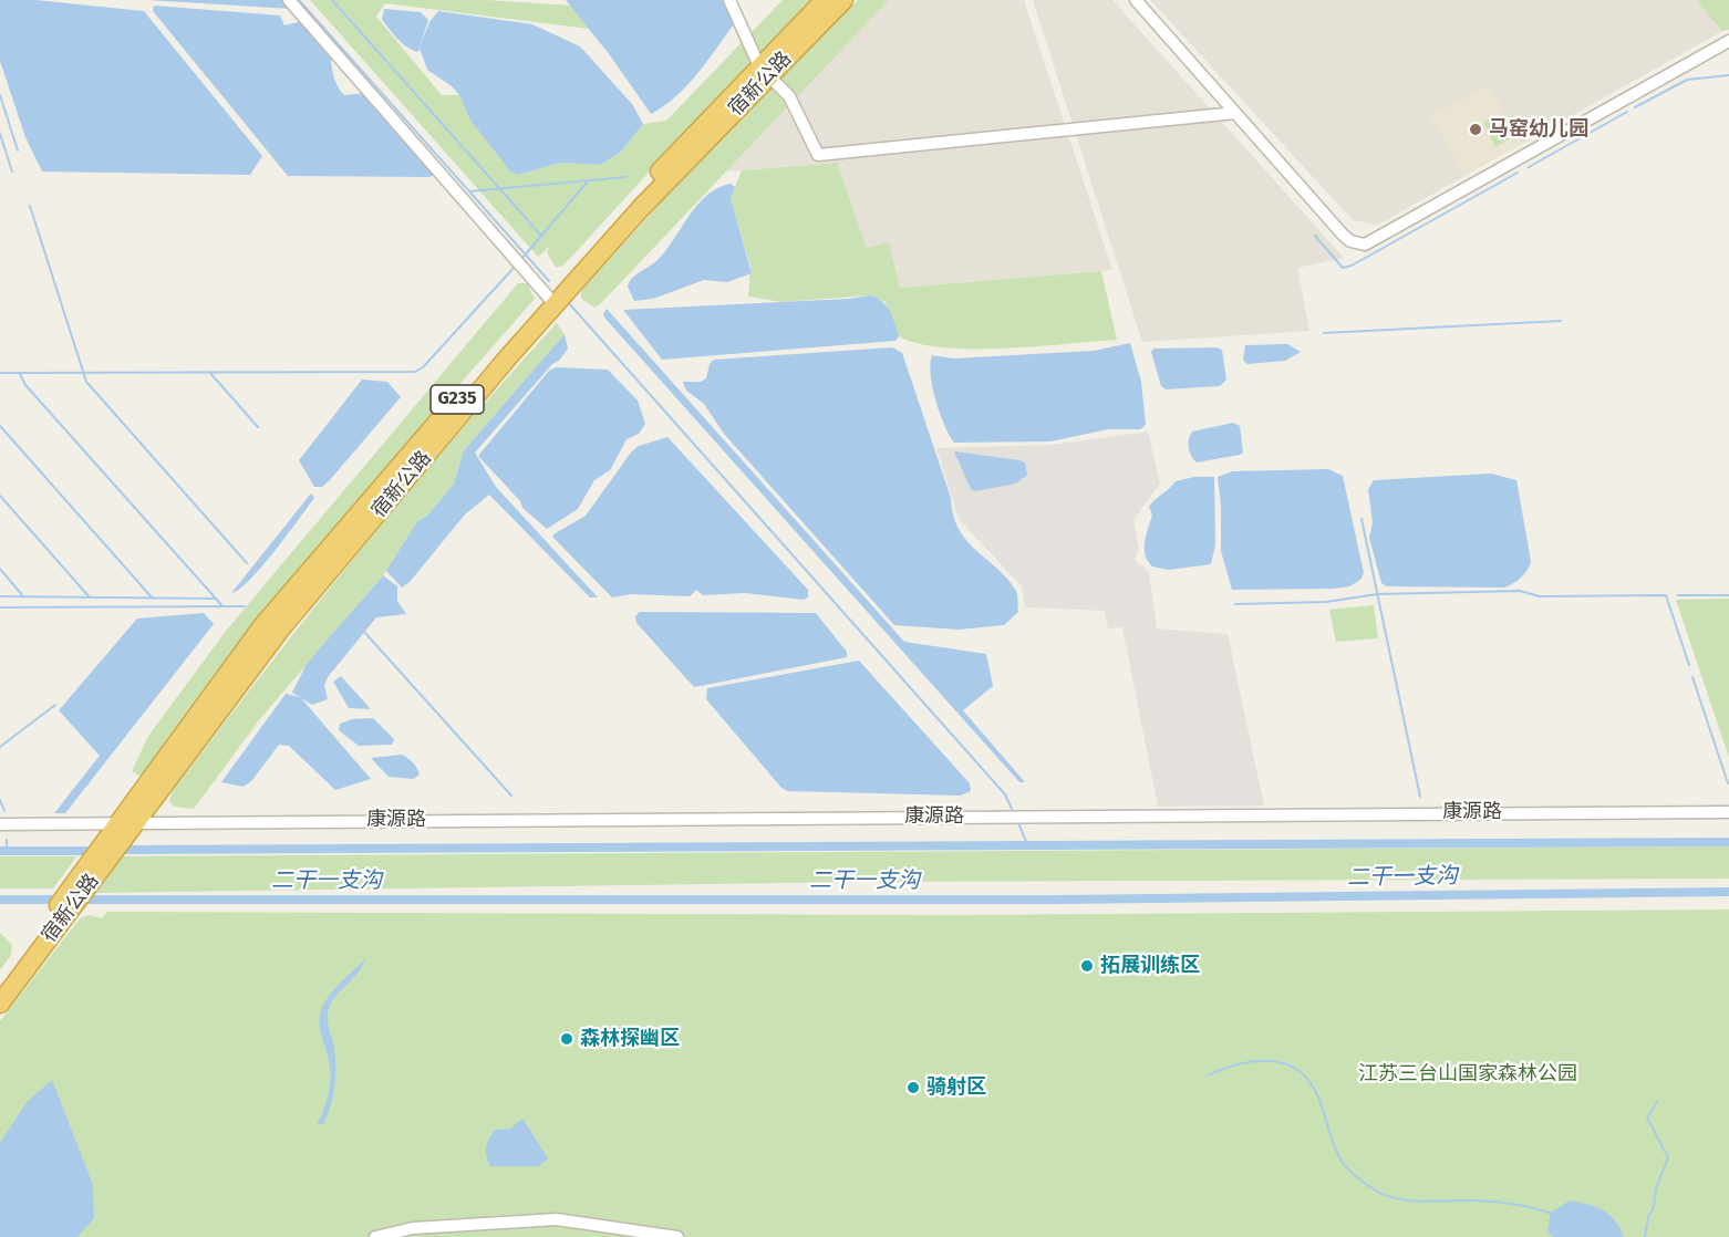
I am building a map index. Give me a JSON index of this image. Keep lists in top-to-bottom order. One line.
{"streets":{"highway":["宿新公路","G235"],"street":["康源路"]},"crossings":[["宿新公路","康源路"]],"water":["二干一支沟"],"parks":["江苏三台山国家森林公园"],"places":["马窑幼儿园","拓展训练区","森林探幽区","骑射区"]}
